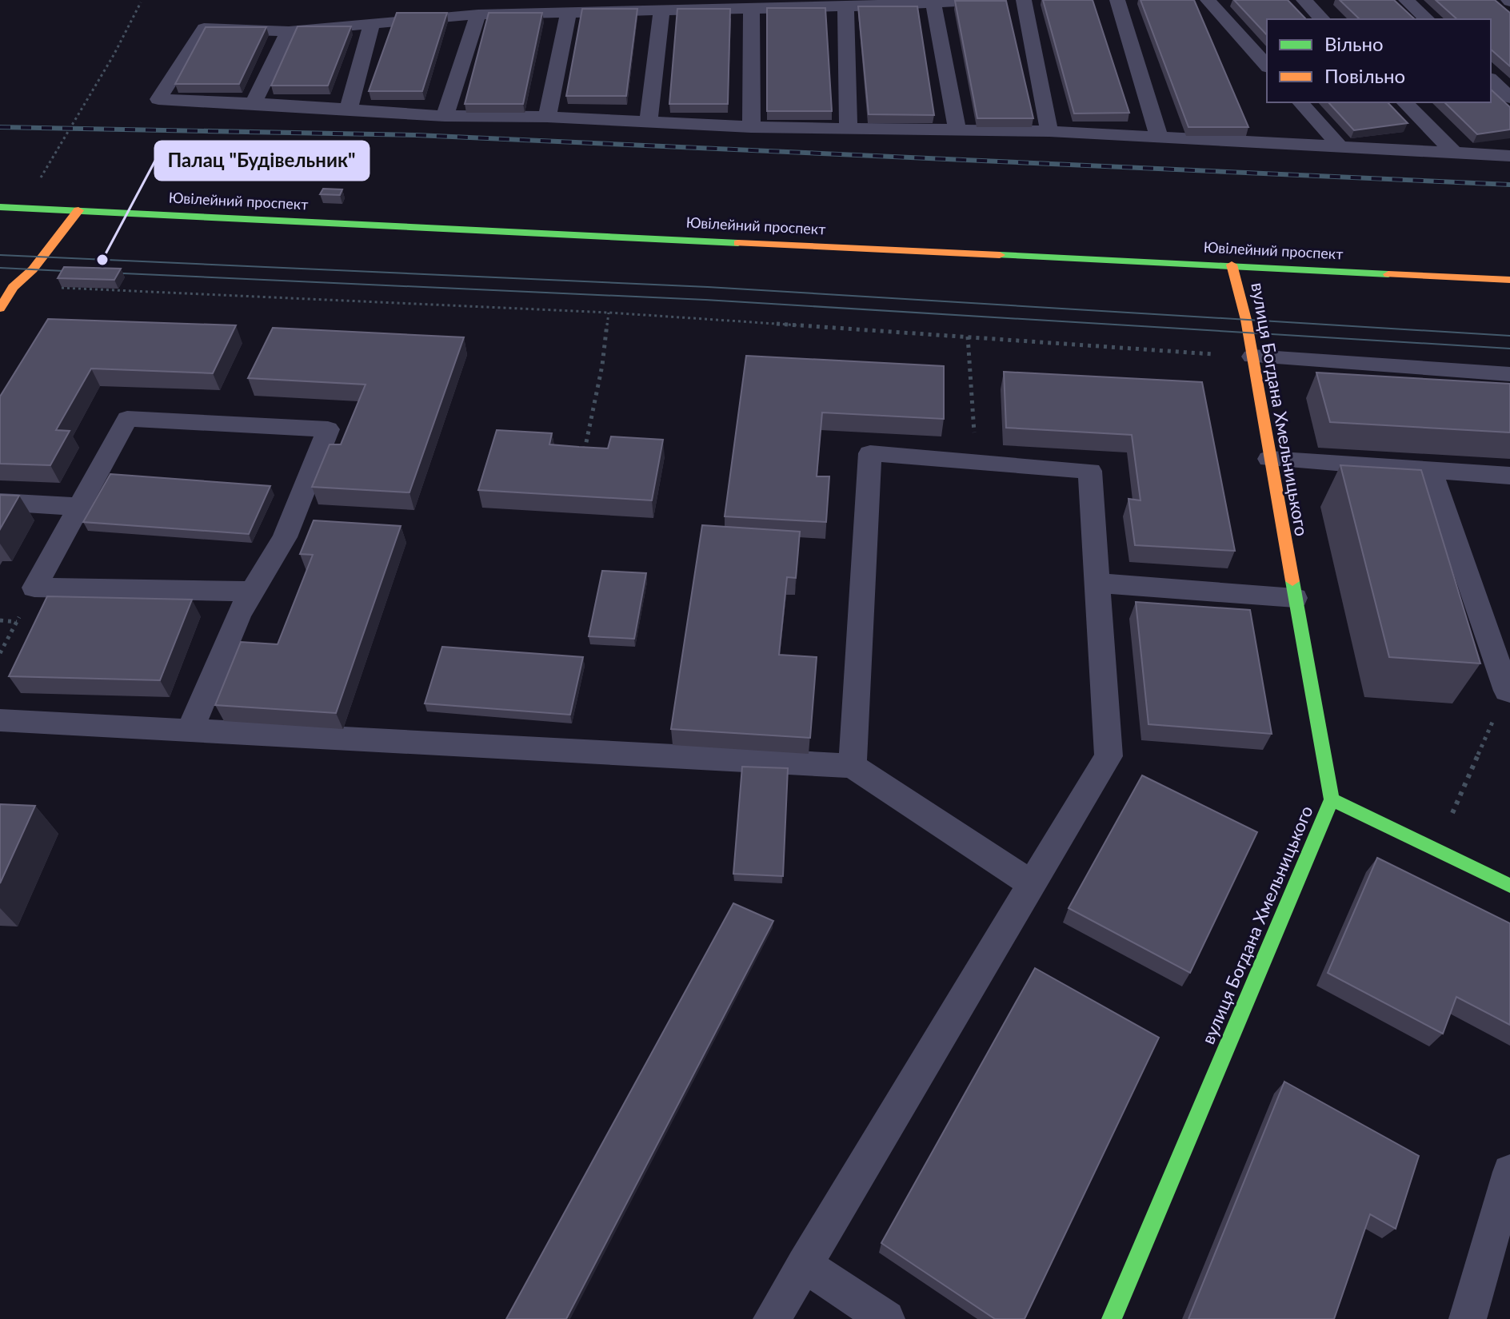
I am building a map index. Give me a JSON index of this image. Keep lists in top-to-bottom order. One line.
{"streets":{"main road":["Ювілейний проспект","вулиця Богдана Хмельницького"]},"crossings":[["Ювілейний проспект","вулиця Богдана Хмельницького"]],"places":["Палац \"Будівельник\""],"legend":["Вільно","Повільно"]}
